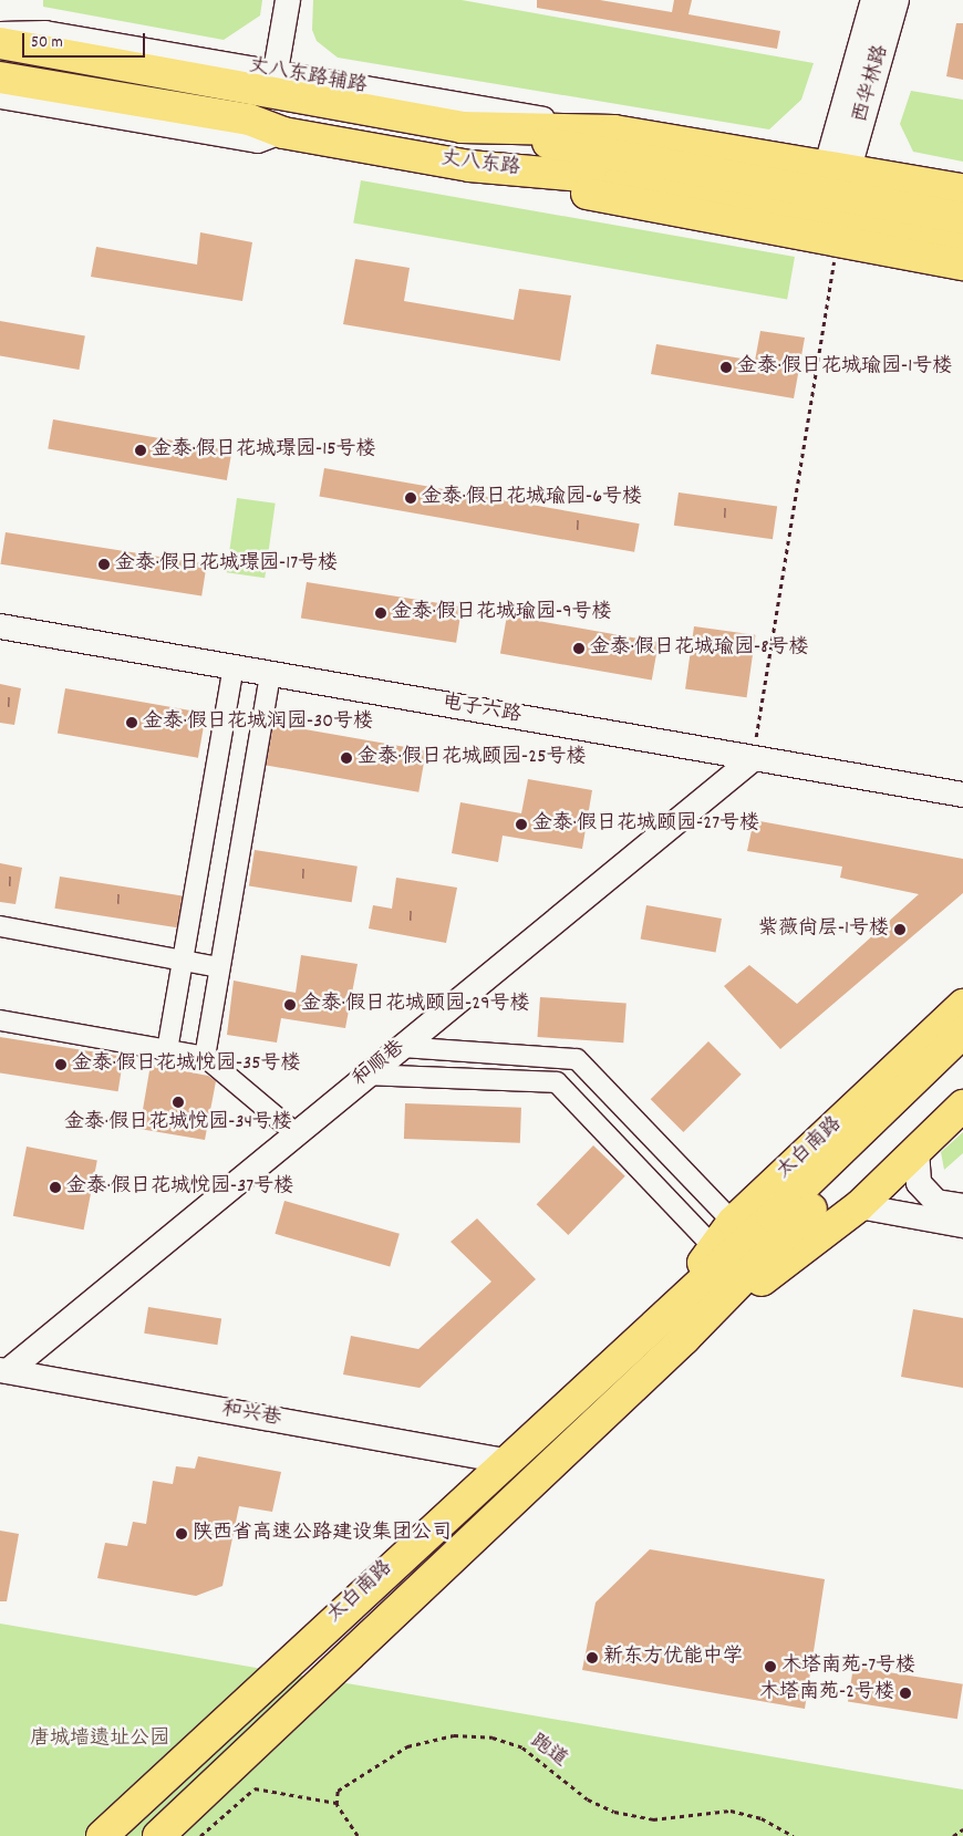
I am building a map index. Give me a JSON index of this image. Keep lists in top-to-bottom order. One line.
{"streets":{"main road":["丈八东路","太白南路"],"street":["丈八东路辅路","西华林路","电子六路","和顺巷","和兴巷"],"path":["跑道"]},"crossings":[["丈八东路辅路","丈八东路"],["西华林路","丈八东路"],["电子六路","和顺巷"],["和顺巷","和兴巷"],["太白南路","和兴巷"]],"parks":["唐城墙遗址公园"],"places":["金泰·假日花城瑜园-1号楼","金泰·假日花城璟园-15号楼","金泰·假日花城瑜园-6号楼","金泰·假日花城璟园-17号楼","金泰·假日花城瑜园-9号楼","金泰·假日花城瑜园-8号楼","金泰·假日花城润园-30号楼","金泰·假日花城颐园-25号楼","金泰·假日花城颐园-27号楼","紫薇尚层-1号楼","金泰·假日花城颐园-29号楼","金泰·假日花城悦园-35号楼","金泰·假日花城悦园-34号楼","金泰·假日花城悦园-37号楼","陕西省高速公路建设集团公司","新东方优能中学","木塔南苑-7号楼","木塔南苑-2号楼"],"house_numbers":["1","1","1","1","1","1","1"],"scale_bar":"50 m"}
